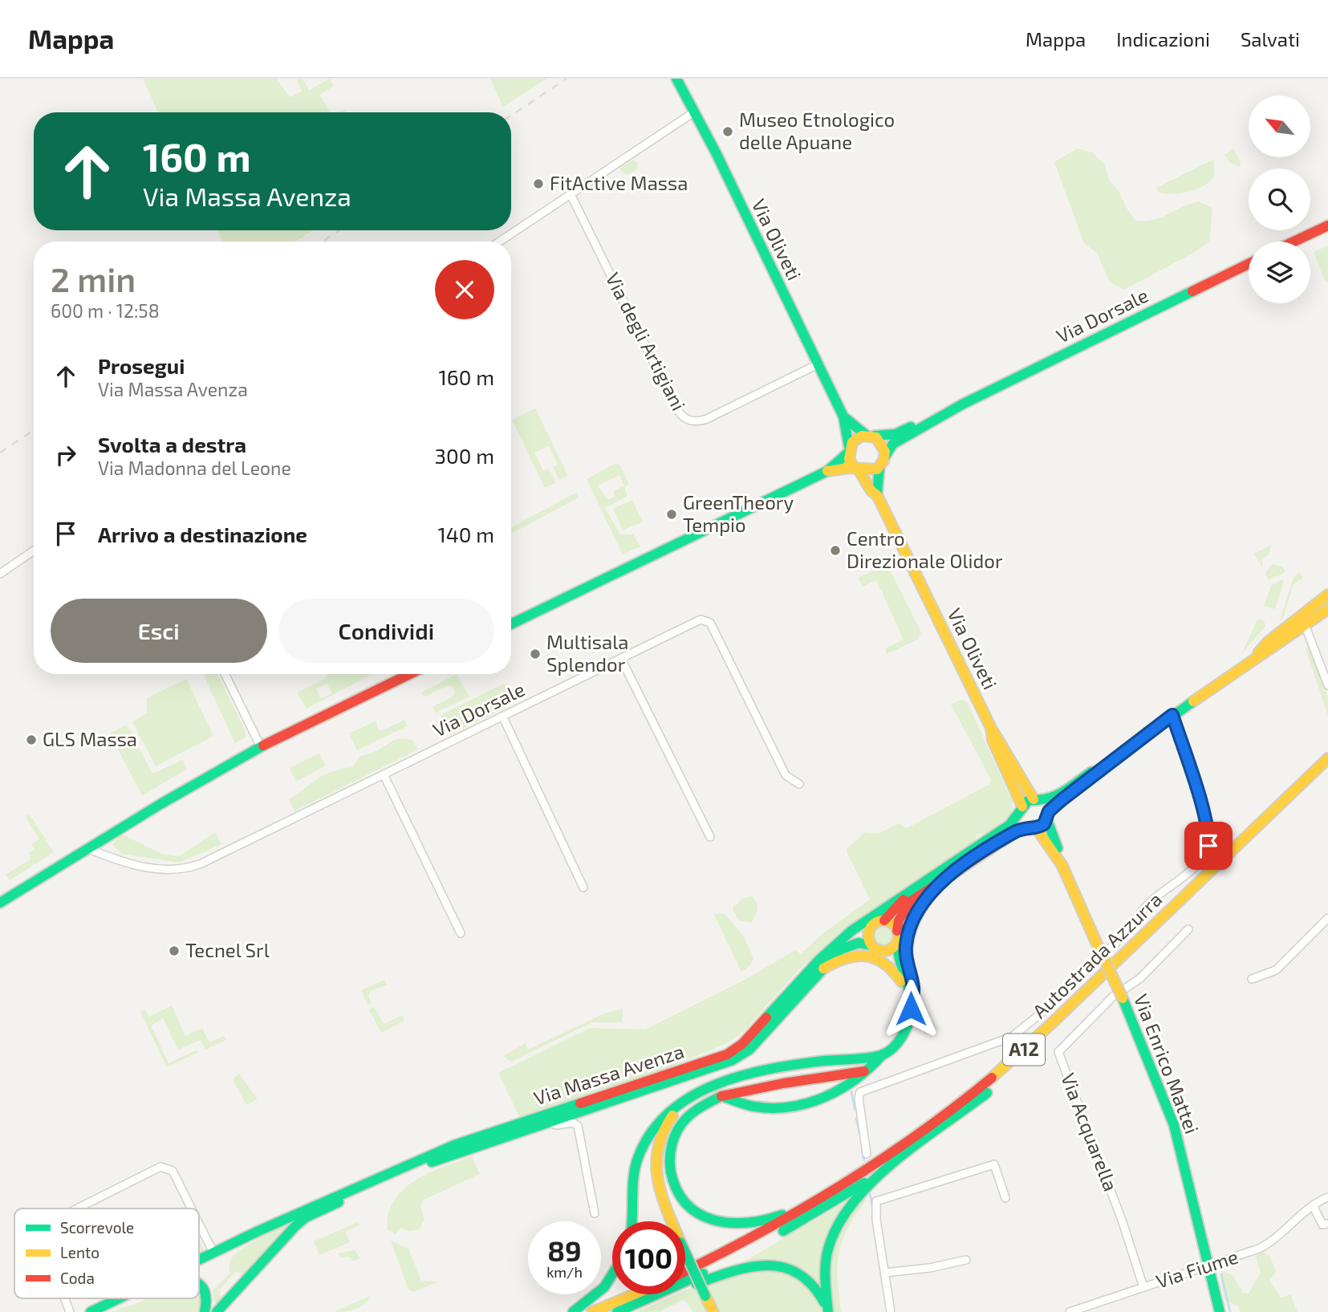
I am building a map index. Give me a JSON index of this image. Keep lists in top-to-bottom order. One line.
{"streets":{"main road":["Via Oliveti","Via Dorsale","Autostrada Azzurra","A12","Via Enrico Mattei","Via Massa Avenza"],"street":["Via degli Artigiani","Via Acquarella","Via Fiume"]},"crossings":[["Via Oliveti","Via Dorsale"],["Via Oliveti","Via degli Artigiani"],["Via Oliveti","Via Massa Avenza"],["Autostrada Azzurra","A12"],["Via Enrico Mattei","Via Massa Avenza"],["Via Enrico Mattei","Via Acquarella"],["Via Enrico Mattei","Via Fiume"],["Via Acquarella","Via Fiume"]],"places":["Museo Etnologico delle Apuane","FitActive Massa","GreenTheory Tempio","Centro Direzionale Olidor","Multisala Splendor","GLS Massa","Tecnel Srl"],"legend":["Scorrevole","Lento","Coda"],"north":"top left","page":{"header":"Mappa","nav":["Mappa","Indicazioni","Salvati"],"turn":["160 m","Via Massa Avenza"],"heading":["2 min","600 m · 12:58"],"list":[{"name":"Prosegui","note":"Via Massa Avenza","value":"160 m"},{"name":"Svolta a destra","note":"Via Madonna del Leone","value":"300 m"},{"name":"Arrivo a destinazione","value":"140 m"}],"buttons":["Esci","Condividi"],"speed":"89 km/h","limit":"100"}}
